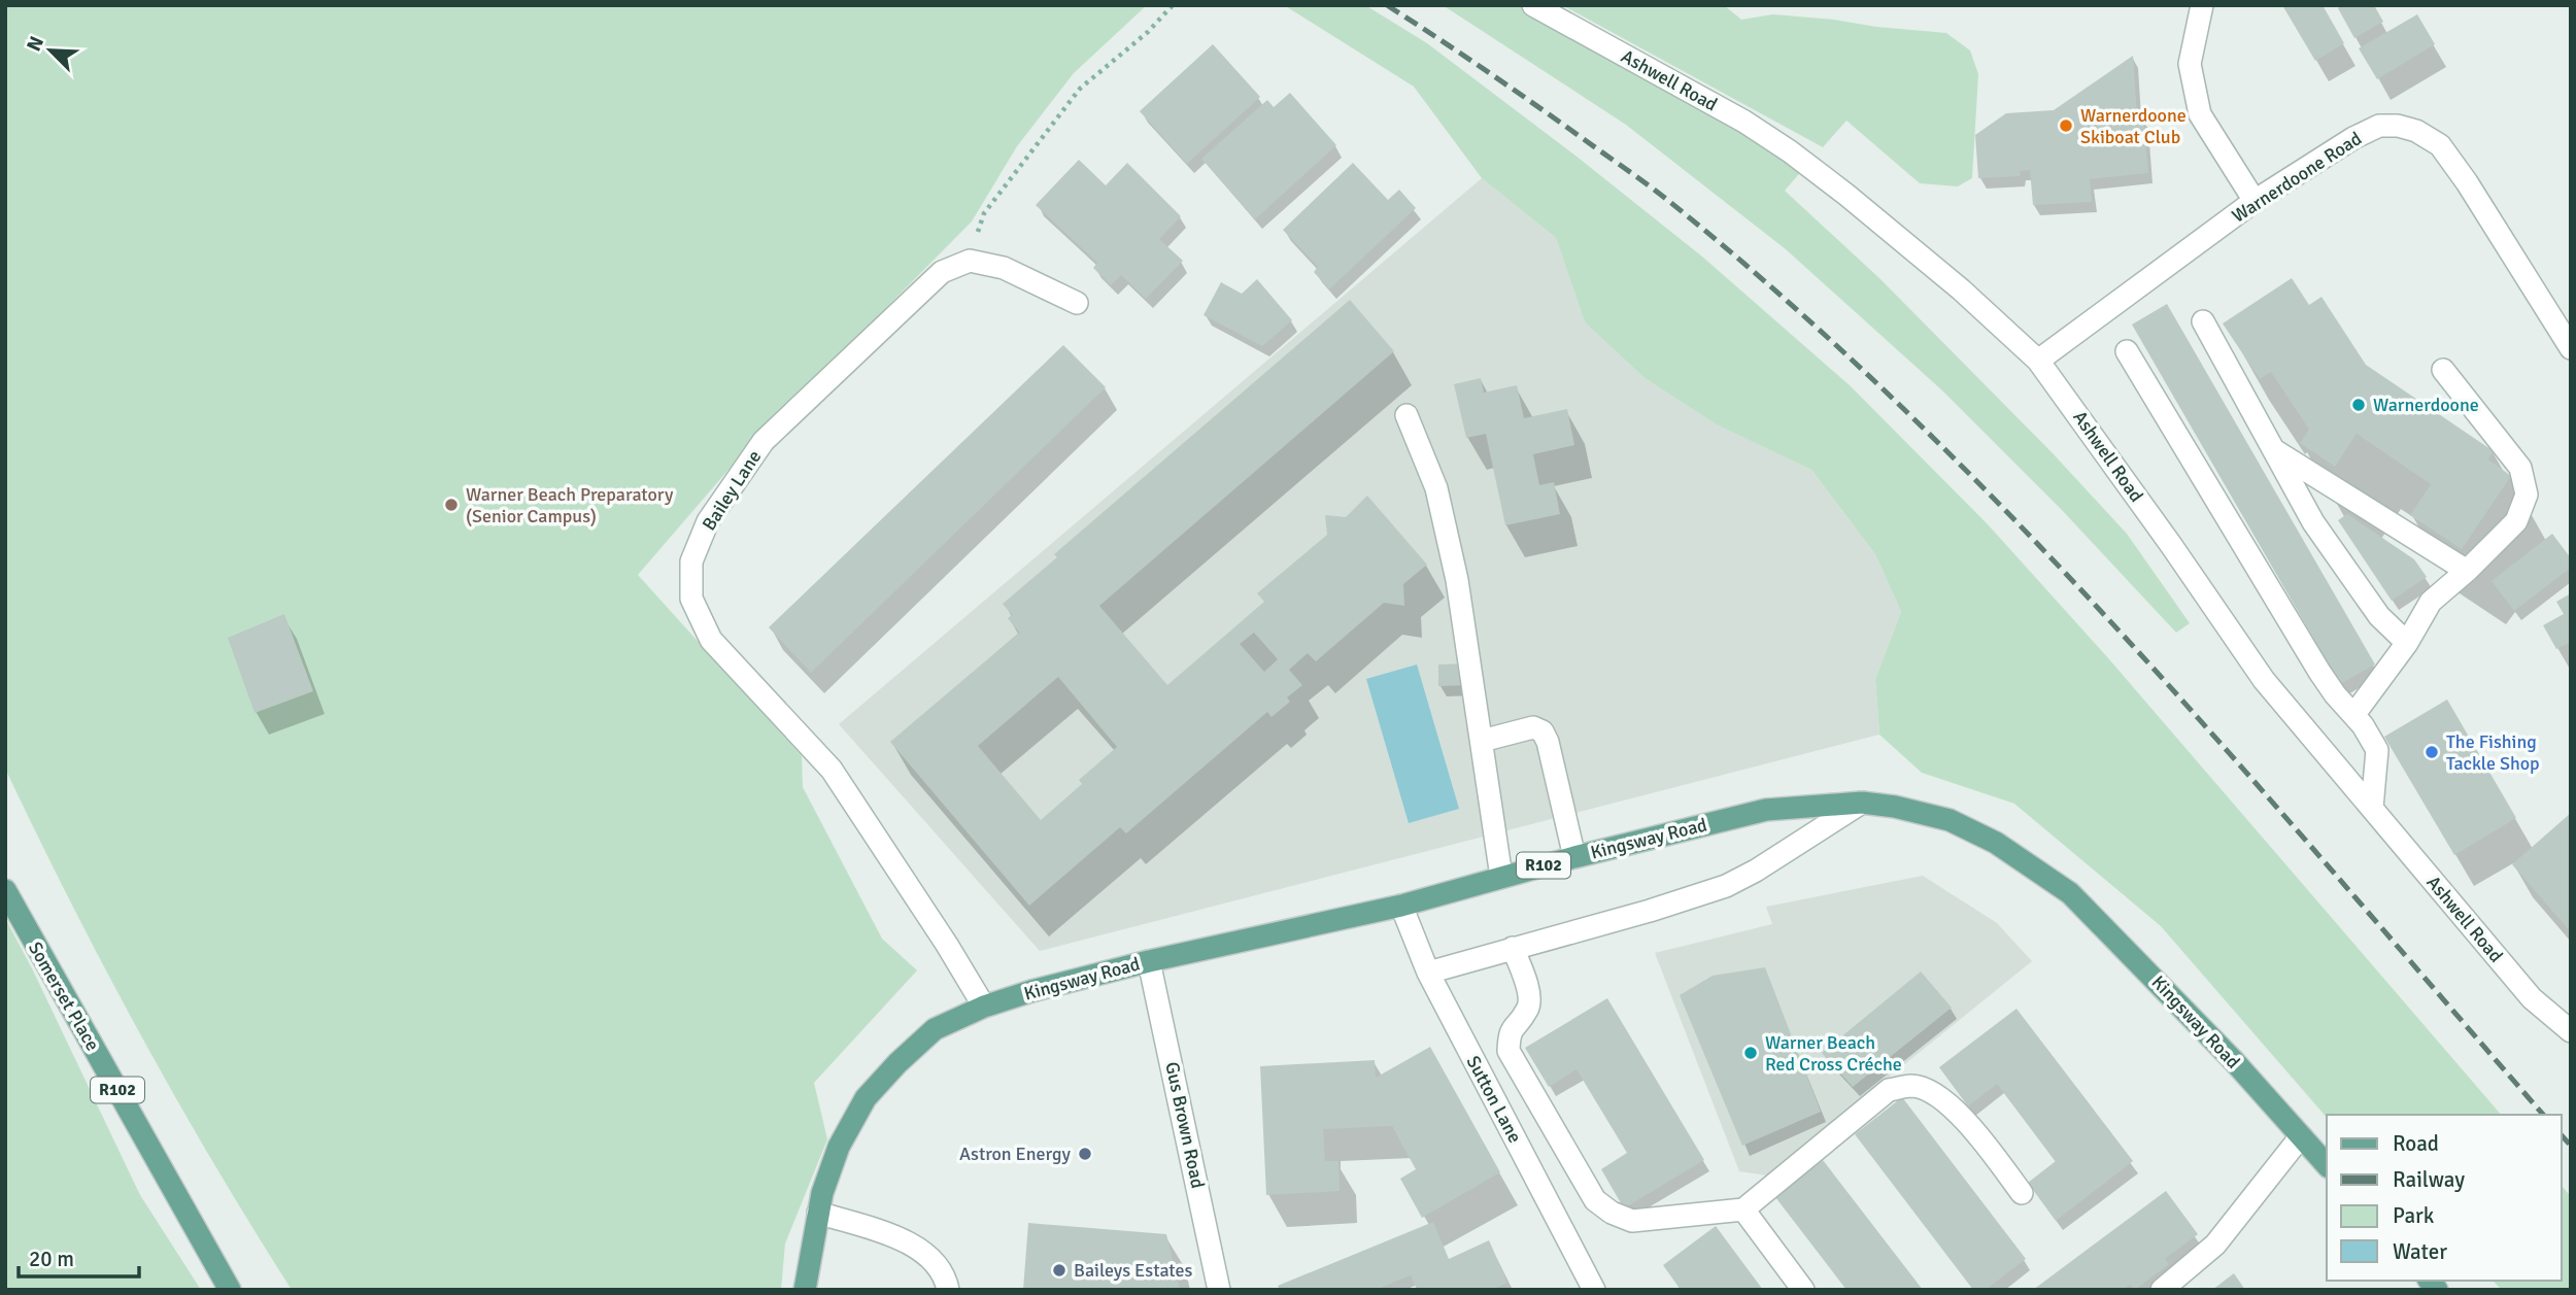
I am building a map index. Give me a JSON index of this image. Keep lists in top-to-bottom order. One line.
{"streets":{"main road":["Kingsway Road","R102","Somerset Place"],"street":["Ashwell Road","Warnerdoone Road","Bailey Lane","Sutton Lane","Gus Brown Road"]},"crossings":[["Ashwell Road","Warnerdoone Road"],["Bailey Lane","Kingsway Road"],["Kingsway Road","Sutton Lane"],["Kingsway Road","Gus Brown Road"]],"places":["Warnerdoone Skiboat Club","Warnerdoone","Warner Beach Preparatory (Senior Campus)","The Fishing Tackle Shop","Warner Beach Red Cross Créche","Astron Energy","Baileys Estates"],"legend":["Road","Railway","Park","Water"],"scale_bar":"20 m","north":"top left"}
